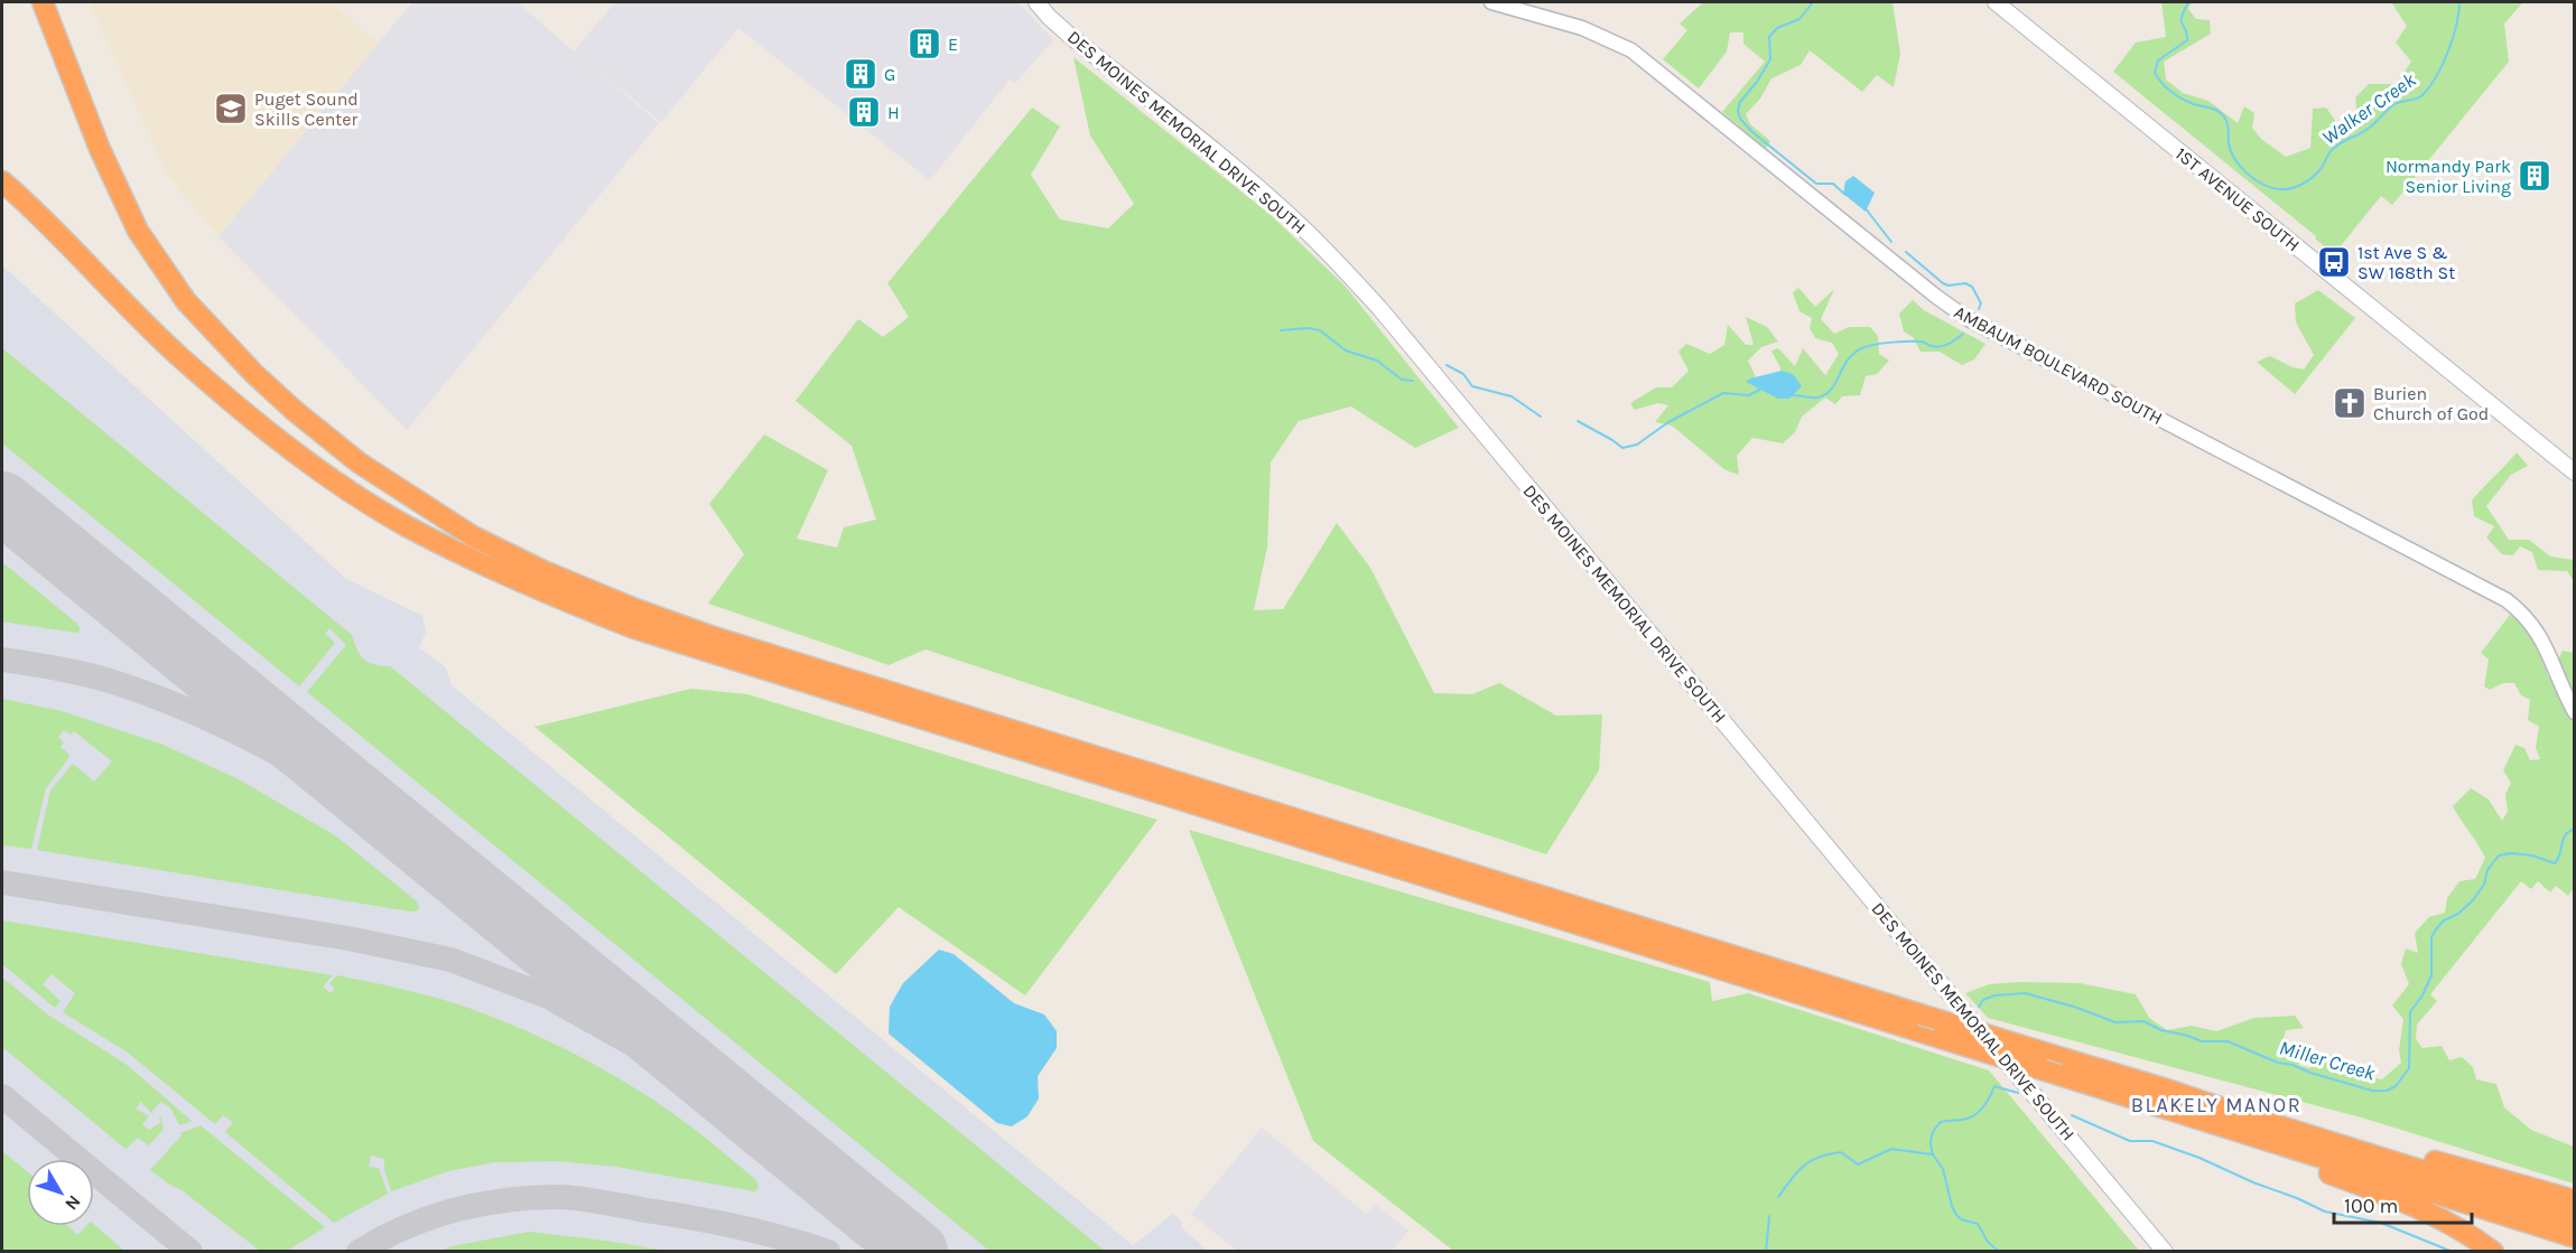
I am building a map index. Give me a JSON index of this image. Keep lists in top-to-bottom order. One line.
{"streets":{"main road":["DES MOINES MEMORIAL DRIVE SOUTH","1ST AVENUE SOUTH"],"street":["AMBAUM BOULEVARD SOUTH"]},"districts":["BLAKELY MANOR"],"water":["Walker Creek","Miller Creek"],"places":{"building":["E","G","H","Normandy Park Senior Living"],"school or university":["Puget Sound Skills Center"],"bus stop":["1st Ave S & SW 168th St"],"church":["Burien Church of God"]},"scale_bar":"100 m","north":"bottom right"}
